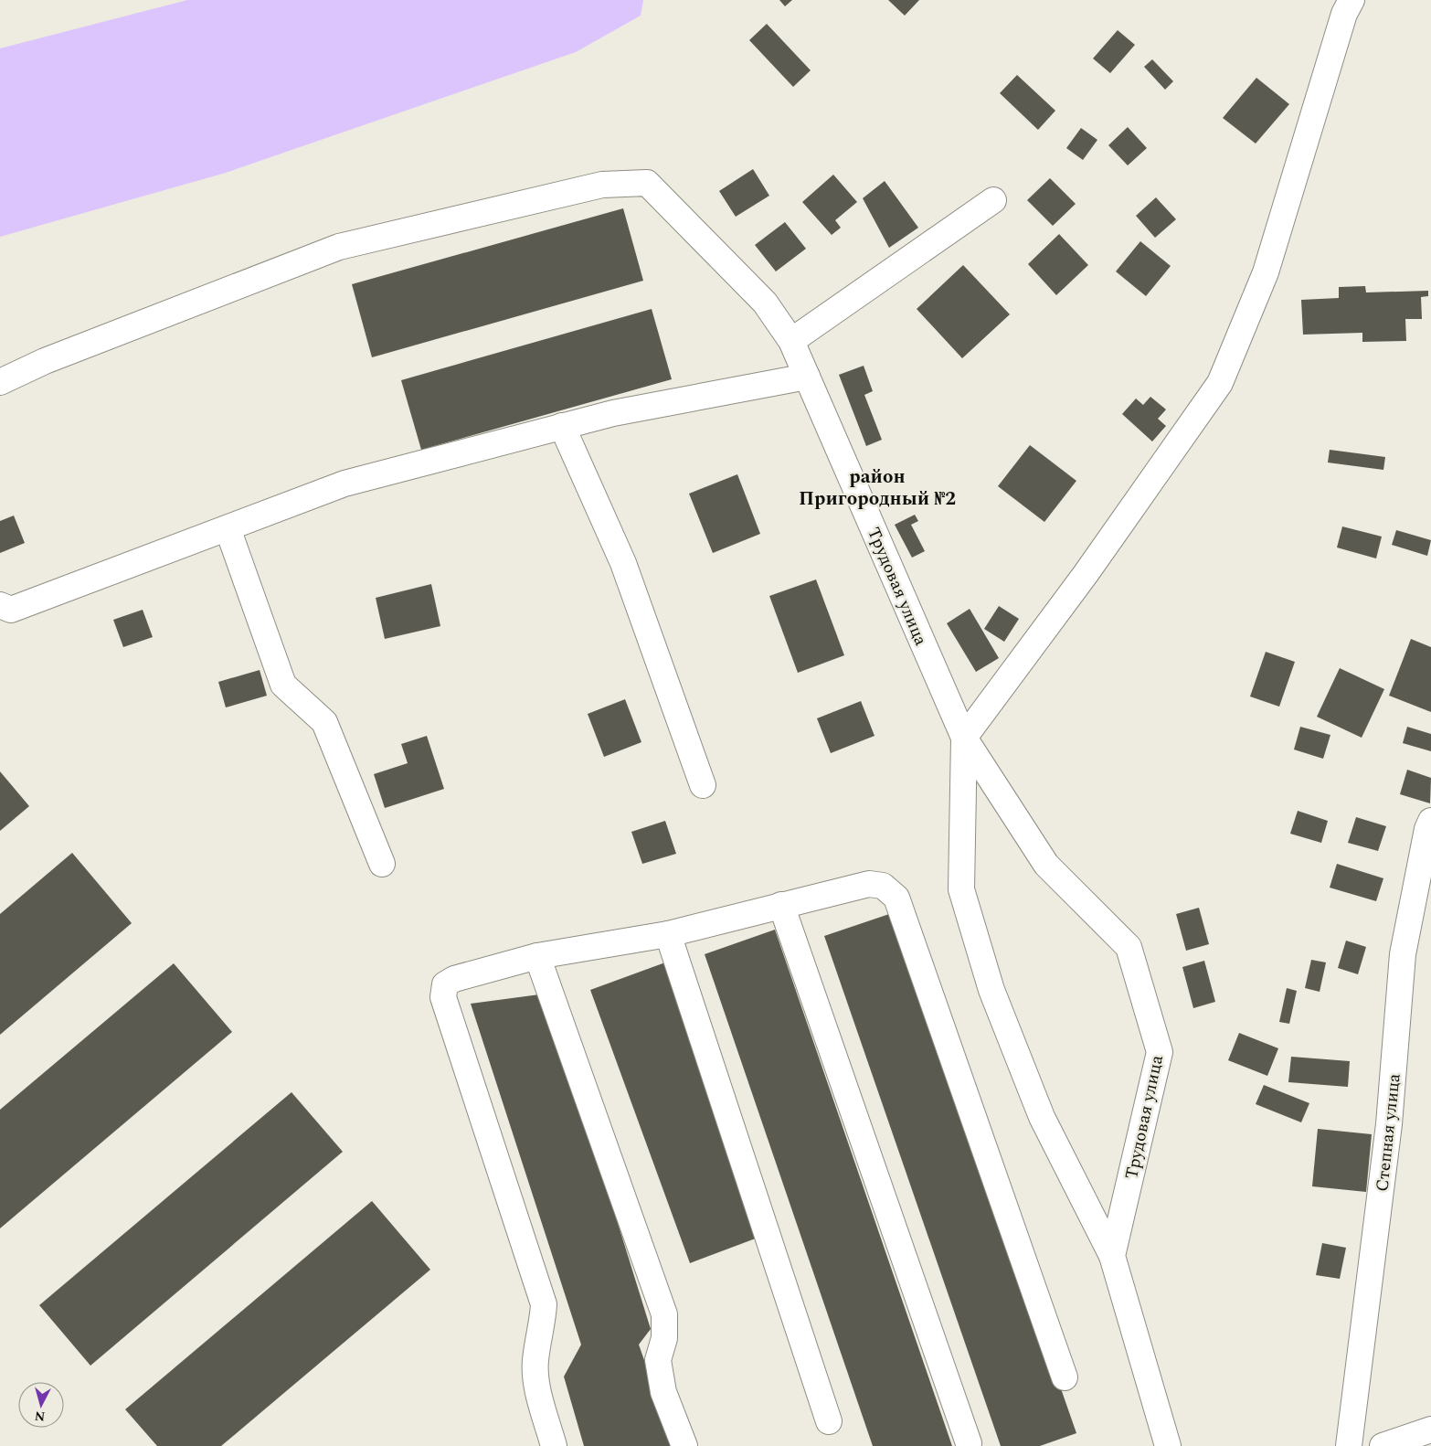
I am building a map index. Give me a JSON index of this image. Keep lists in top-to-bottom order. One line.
{"streets":{"street":["Трудовая улица","Степная улица"]},"districts":["район Пригородный №2"],"north":"bottom"}
